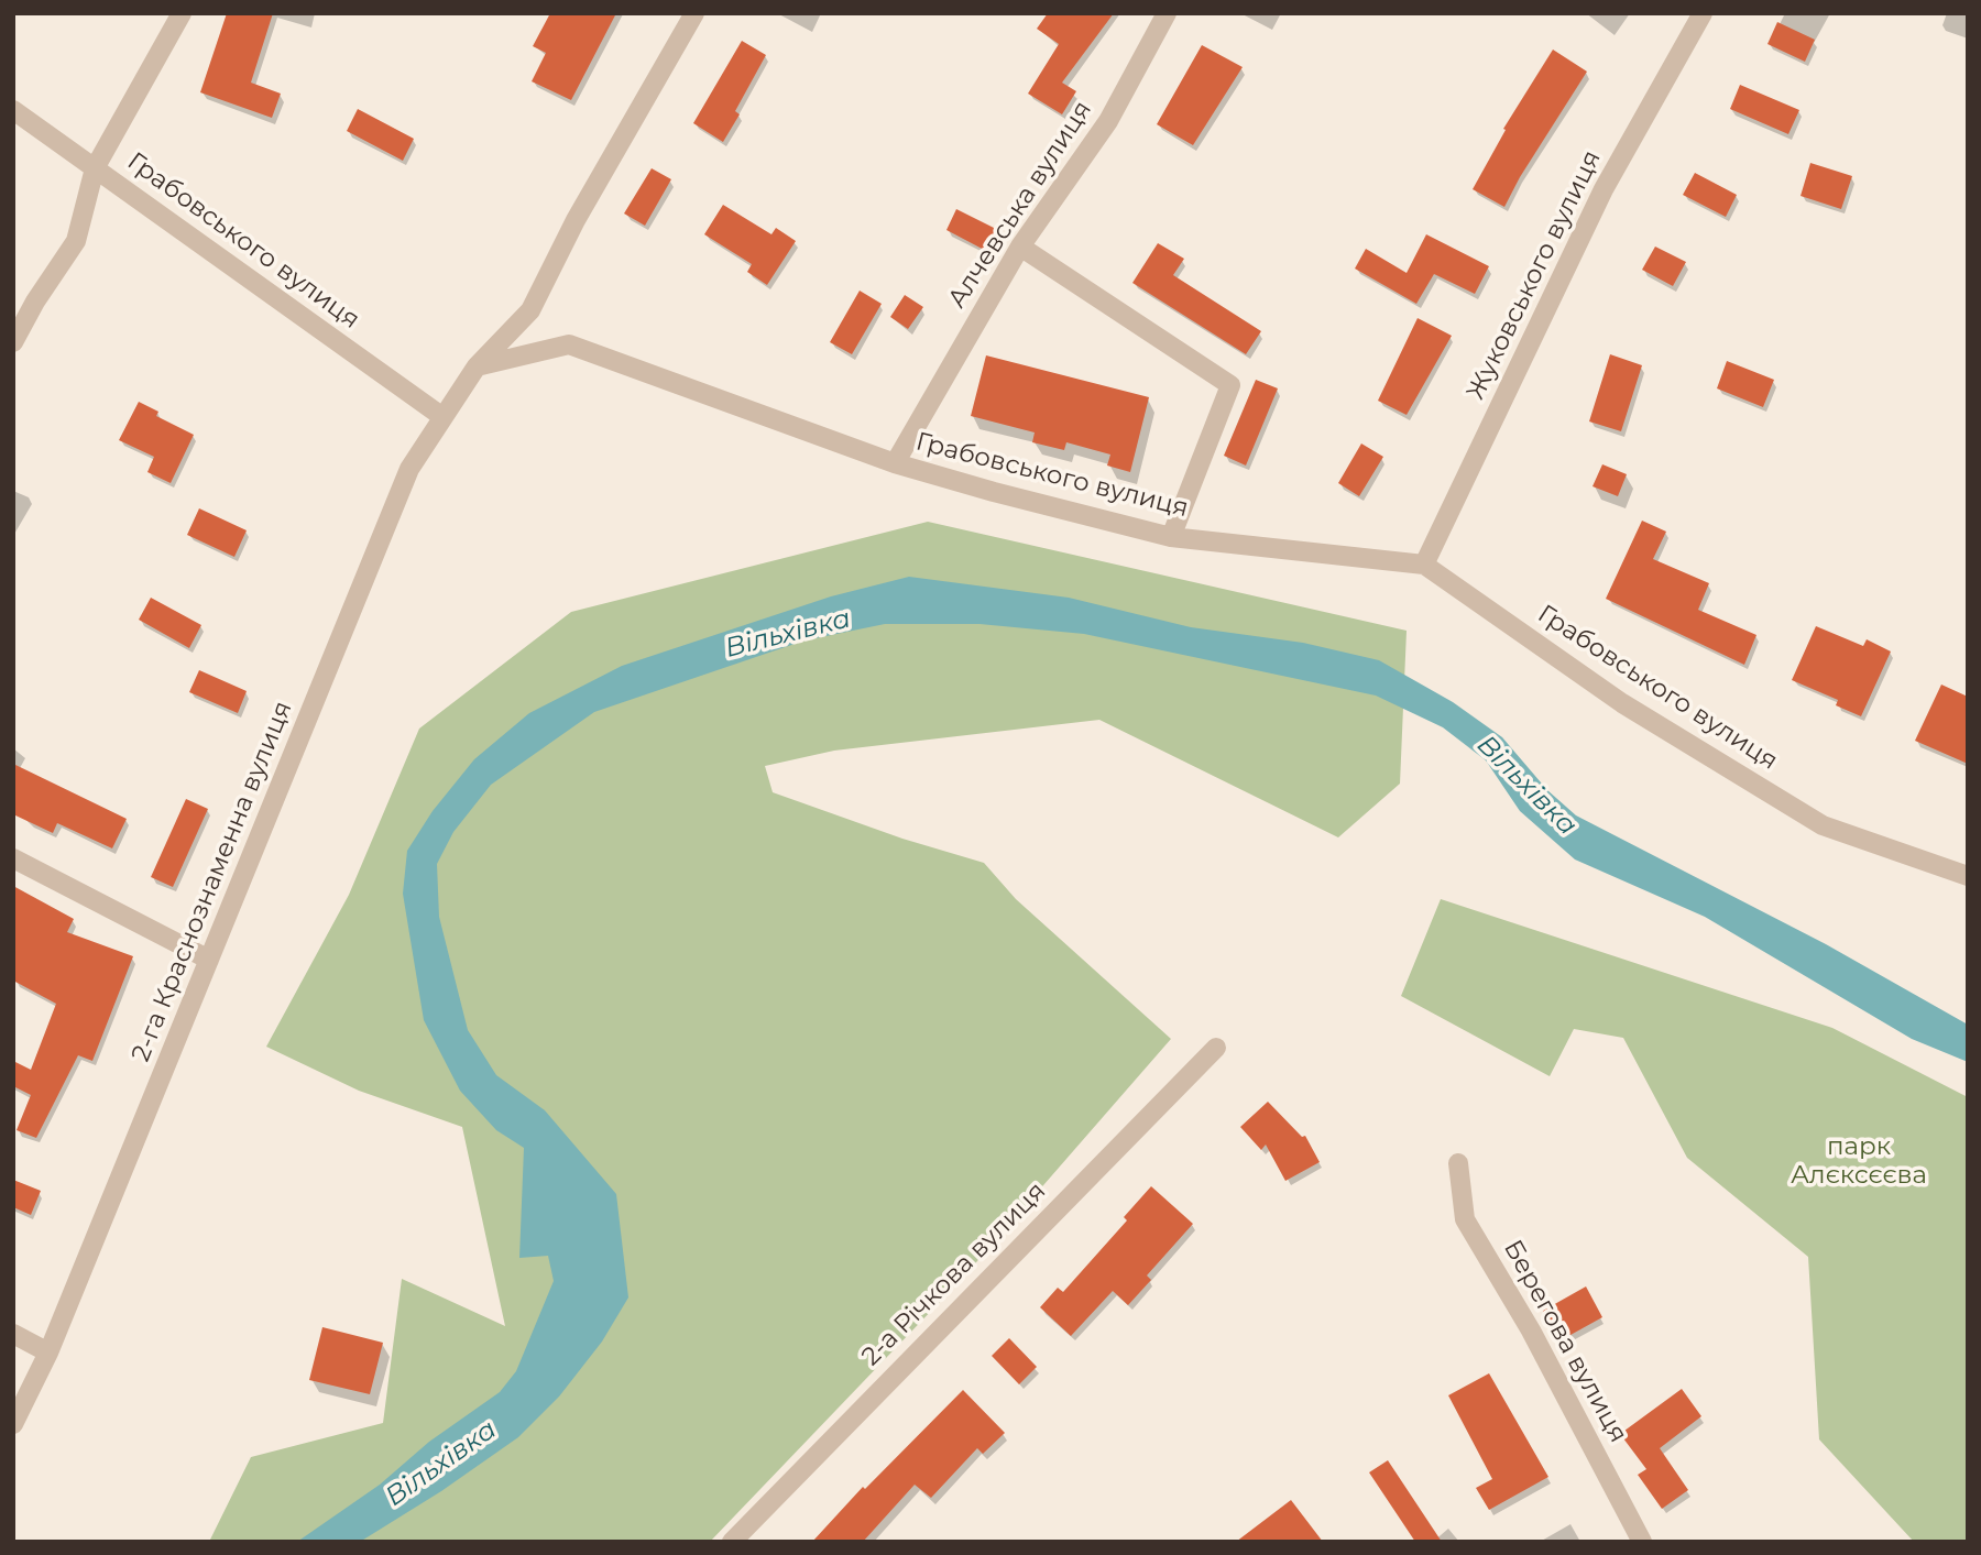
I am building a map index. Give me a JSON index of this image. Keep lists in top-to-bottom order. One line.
{"streets":{"street":["Алчевська вулиця","Грабовського вулиця","Жуковського вулиця","2-га Краснознаменна вулиця","2-а Річкова вулиця","Берегова вулиця"]},"crossings":[["Алчевська вулиця","Грабовського вулиця"],["Грабовського вулиця","Жуковського вулиця"],["Грабовського вулиця","2-га Краснознаменна вулиця"]],"water":["Вільхівка"],"parks":["парк Алєксєєва"]}
